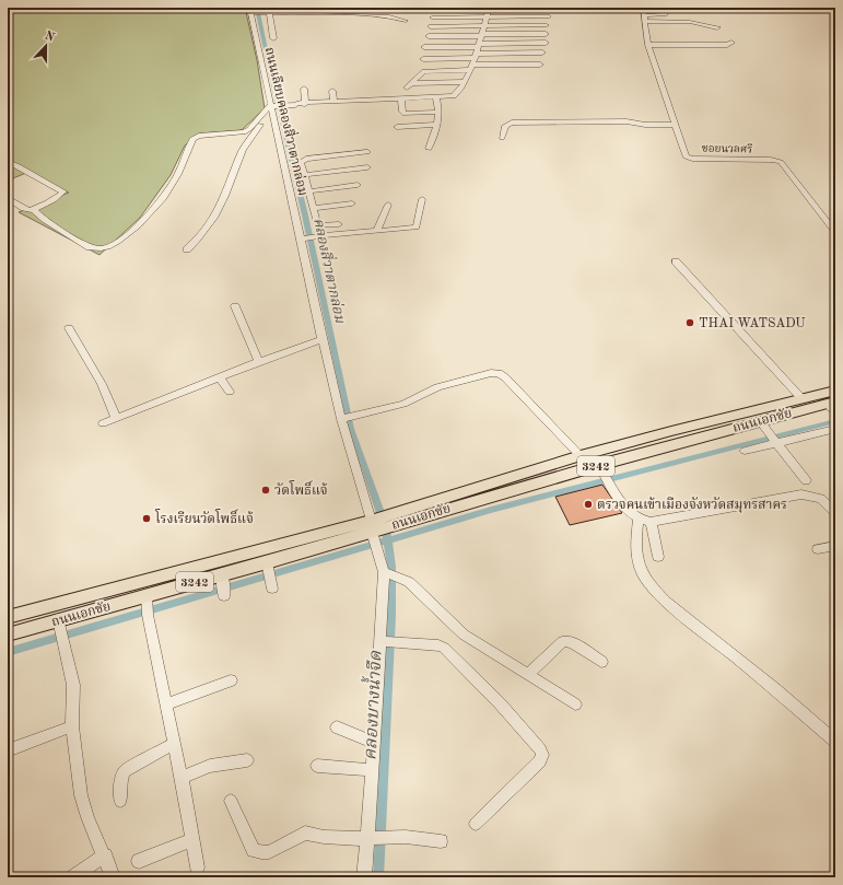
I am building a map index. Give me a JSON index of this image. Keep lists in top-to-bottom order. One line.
{"streets":{"main road":["ถนนเอกชัย","3242"],"street":["ถนนเลียบคลองสี่วาตากล่อม","ซอยนวลศรี"]},"crossings":[["ถนนเลียบคลองสี่วาตากล่อม","ถนนเอกชัย"]],"water":["คลองสี่วาตากล่อม","คลองบางน้ำจืด"],"places":["THAI WATSADU","วัดโพธิ์แจ้","ตรวจคนเข้าเมืองจังหวัดสมุทรสาคร","โรงเรียนวัดโพธิ์แจ้"],"north":"top"}
